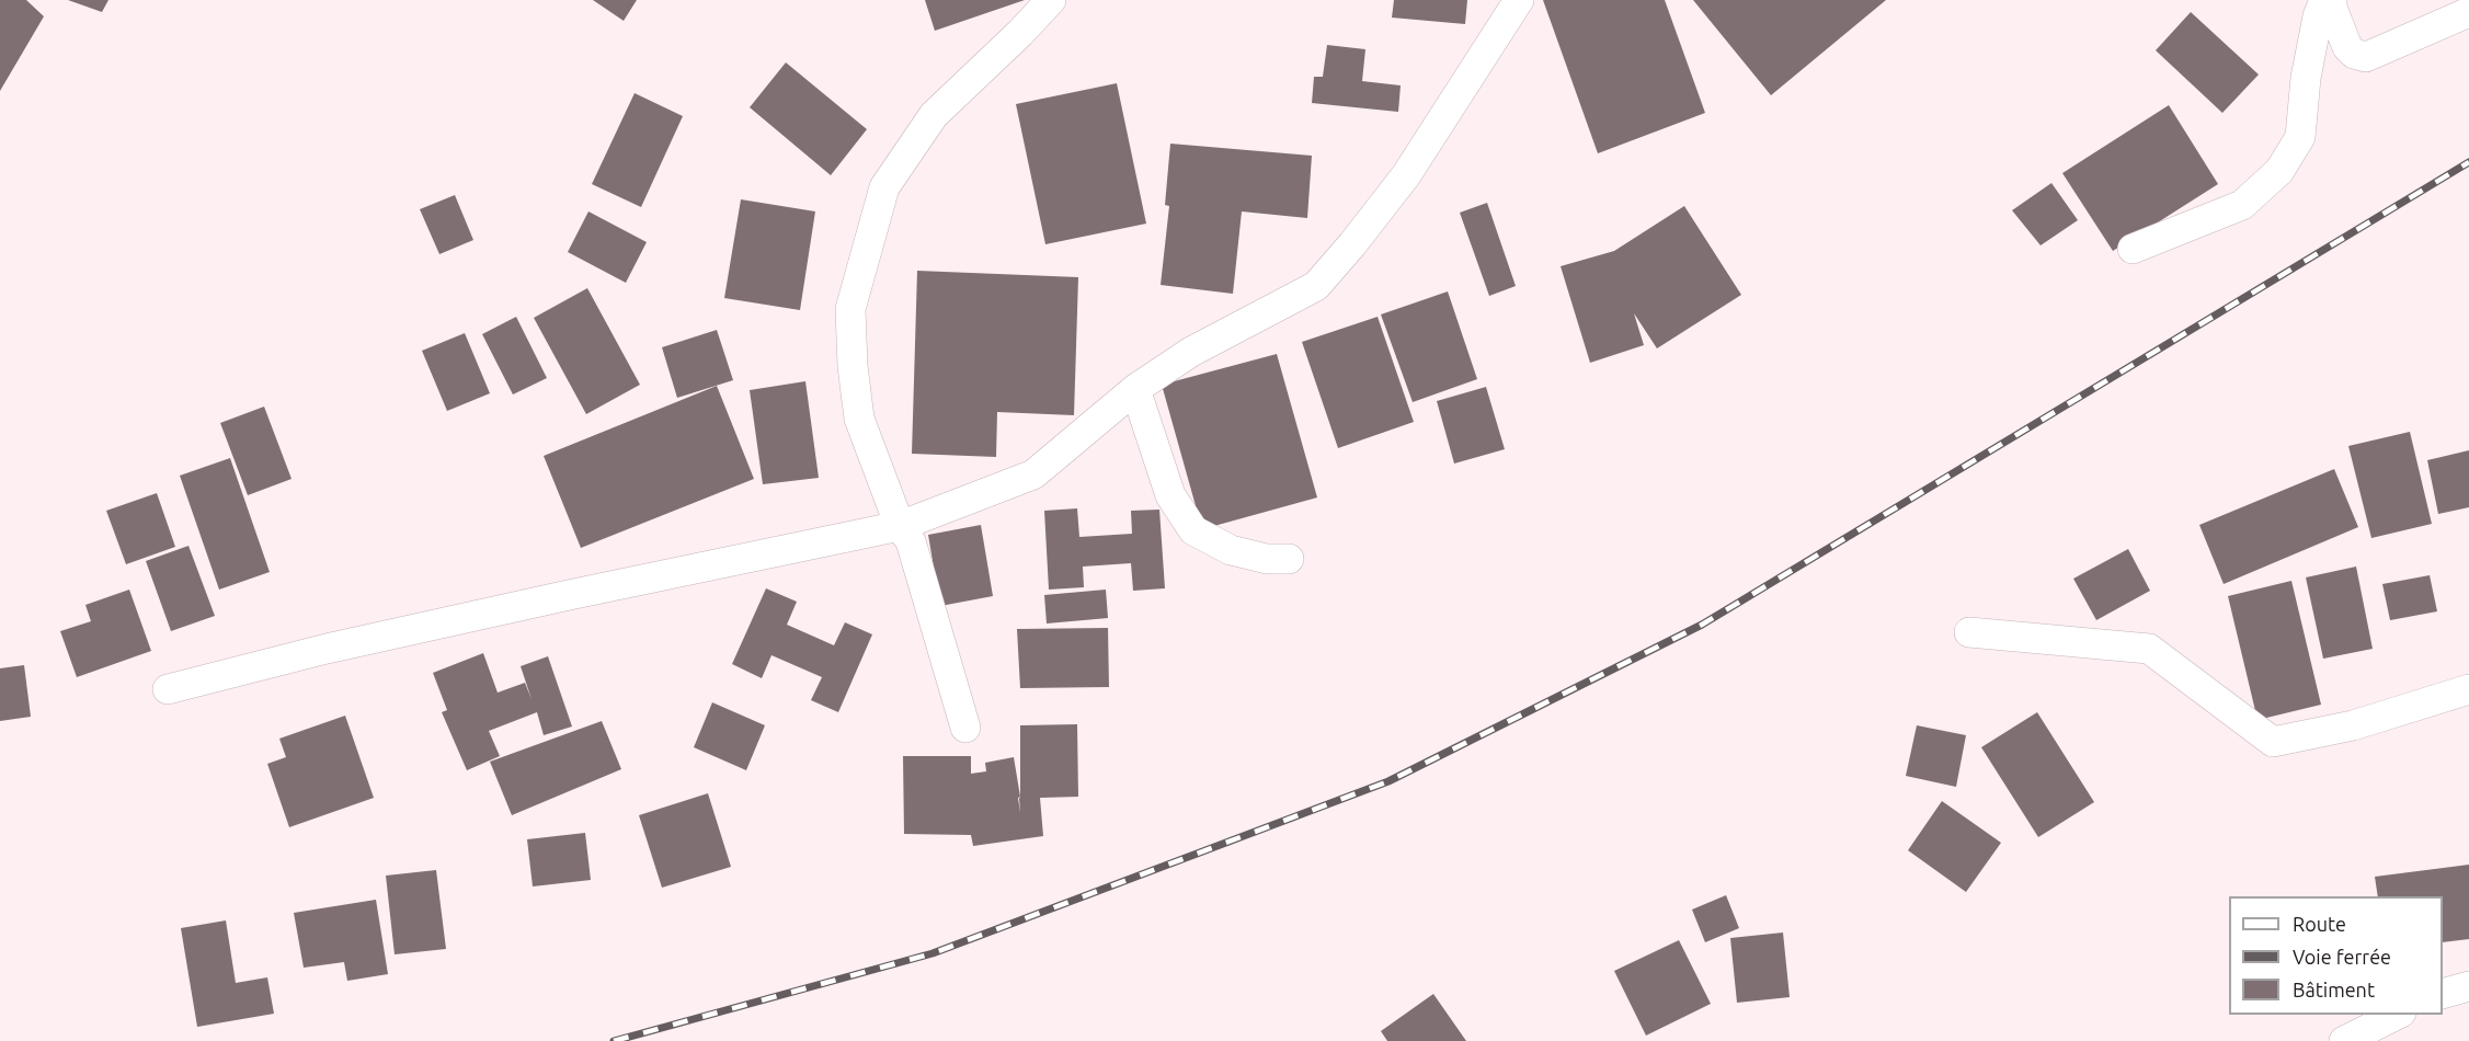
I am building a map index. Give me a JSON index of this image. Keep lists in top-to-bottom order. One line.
{"legend":["Route","Voie ferrée","Bâtiment"]}
